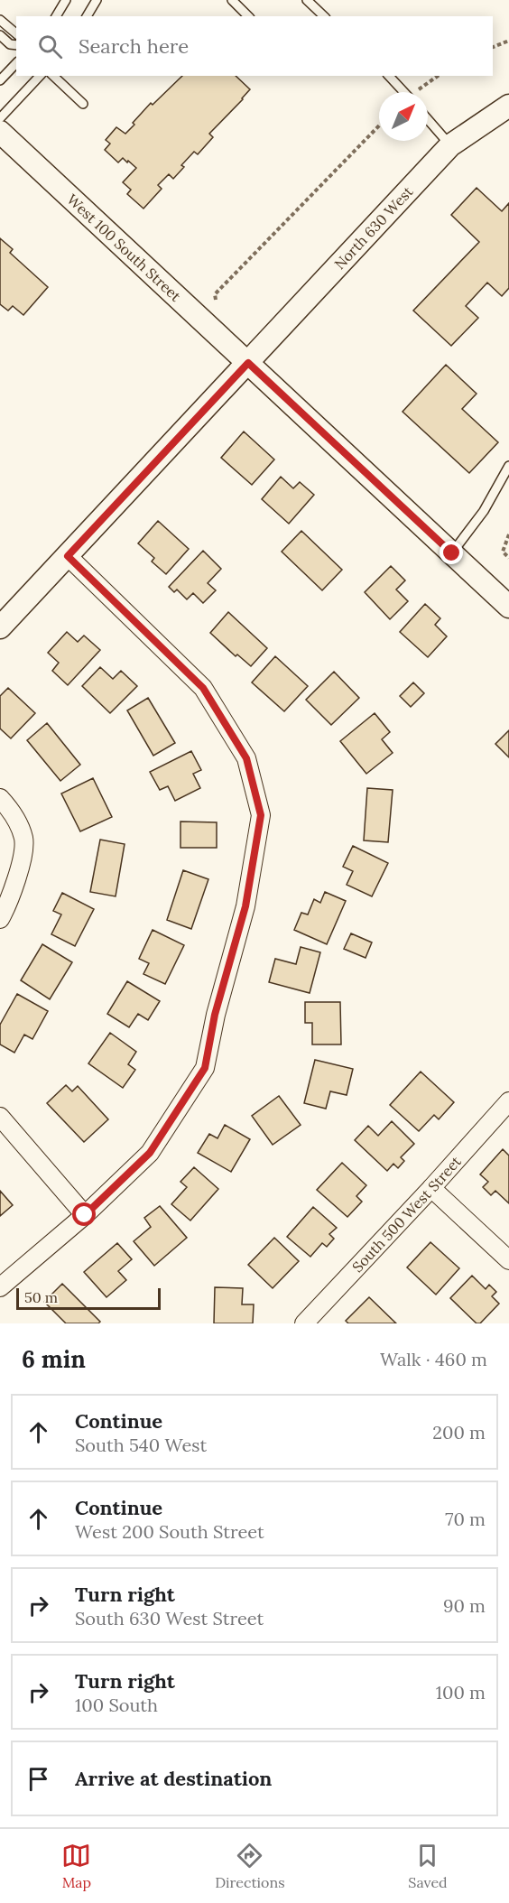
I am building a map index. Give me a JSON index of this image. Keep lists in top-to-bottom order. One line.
{"streets":{"street":["North 630 West","West 100 South Street","South 500 West Street"]},"crossings":[["North 630 West","West 100 South Street"]],"scale_bar":"50 m","north":"top right","page":{"search":"Search here","scale":"50 m","heading":["6 min","Walk · 460 m"],"list":[["Continue","South 540 West","200 m"],["Continue","West 200 South Street","70 m"],["Turn right","South 630 West Street","90 m"],["Turn right","100 South","100 m"],"Arrive at destination"],"nav":["Map","Directions","Saved"]}}
